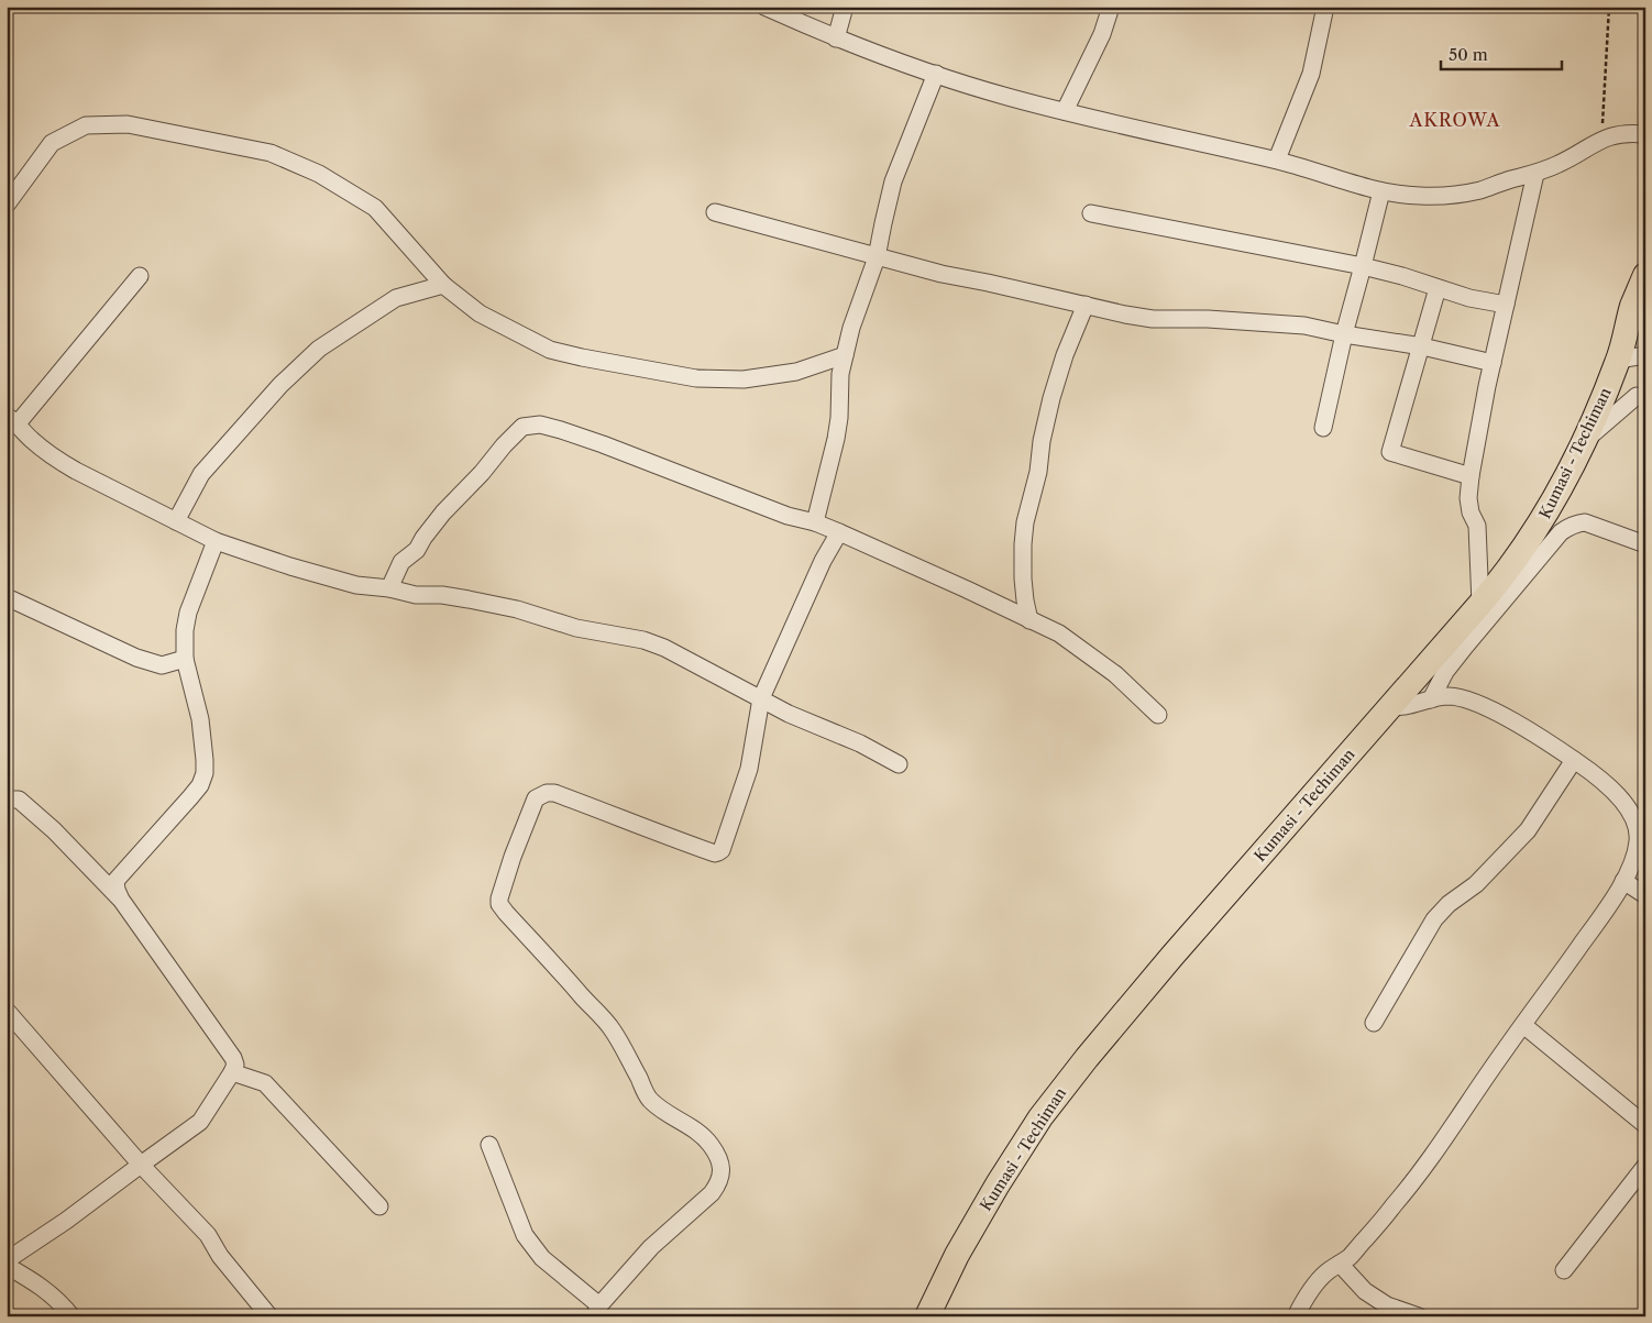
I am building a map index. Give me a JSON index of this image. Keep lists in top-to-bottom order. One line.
{"streets":{"highway":["Kumasi - Techiman"]},"districts":["AKROWA"],"scale_bar":"50 m"}
